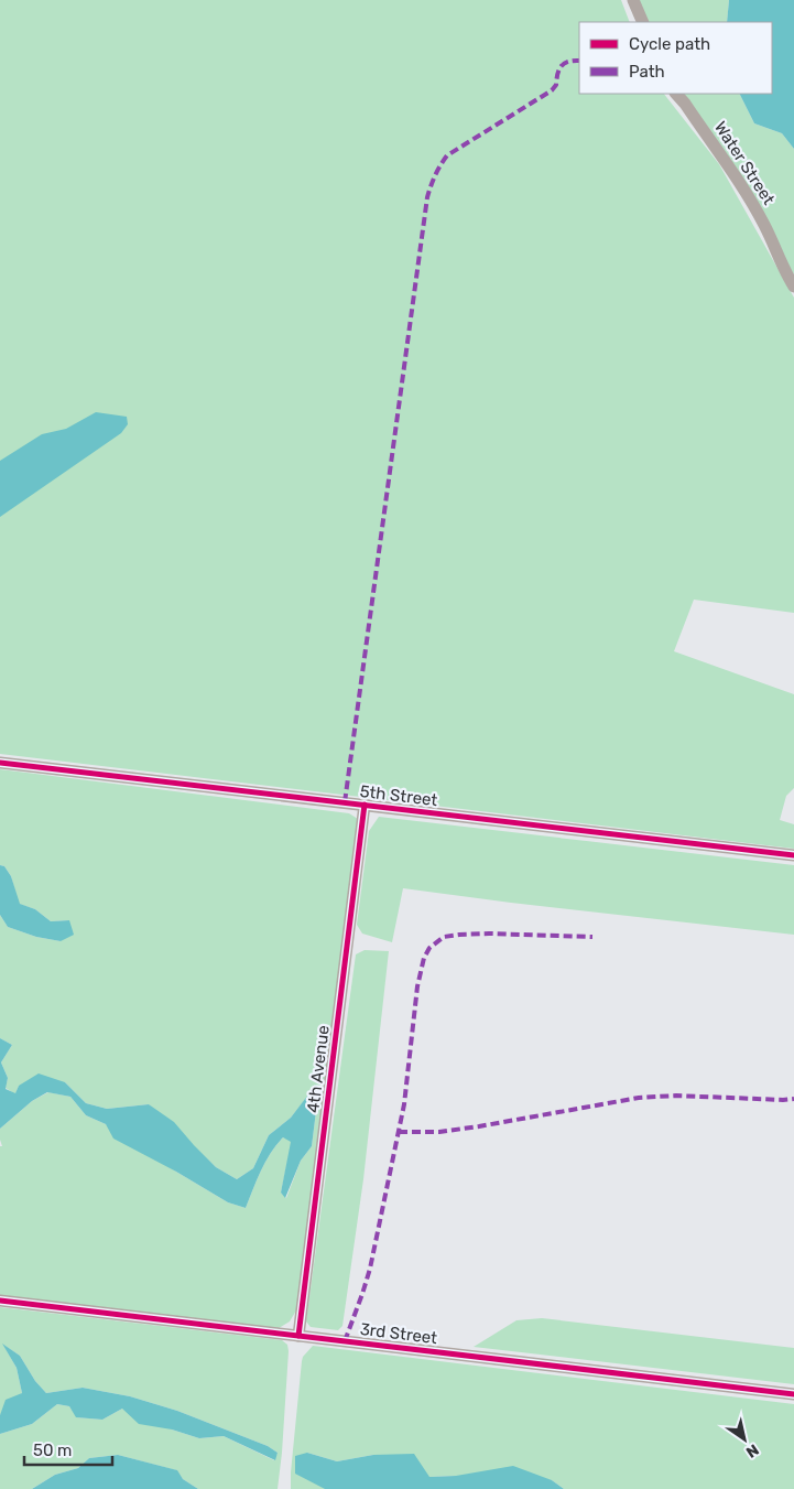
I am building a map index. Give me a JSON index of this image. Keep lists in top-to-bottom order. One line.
{"streets":{"street":["Water Street","5th Street","4th Avenue","3rd Street"]},"crossings":[["5th Street","4th Avenue"],["4th Avenue","3rd Street"]],"legend":["Cycle path","Path"],"scale_bar":"50 m","north":"bottom right"}
